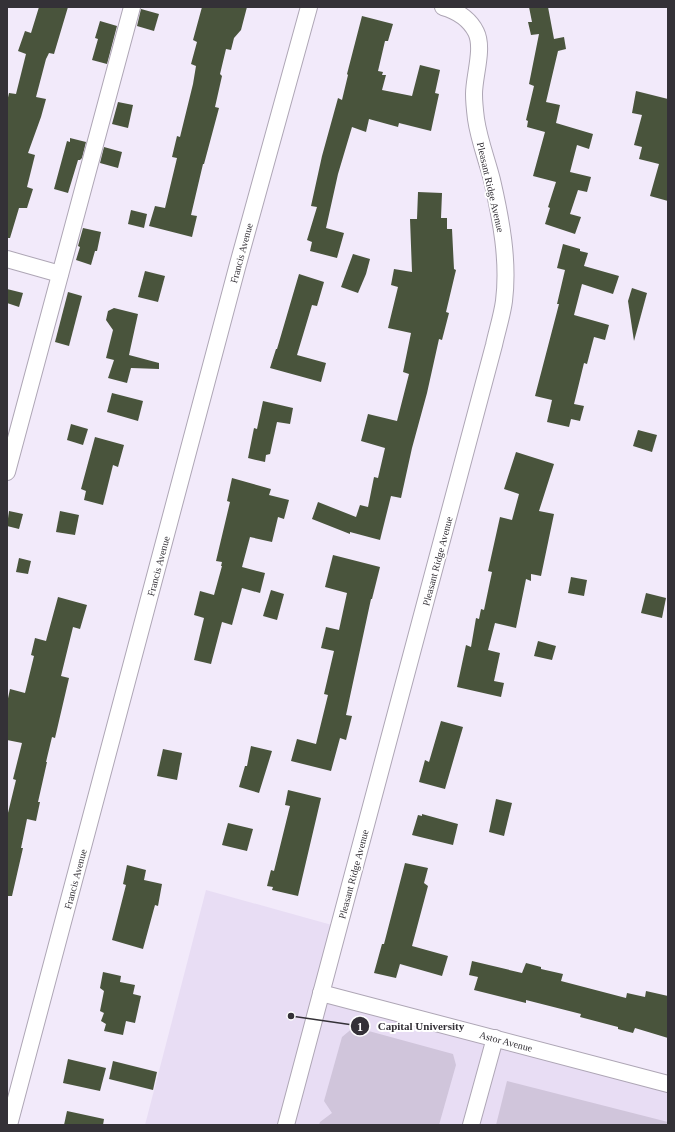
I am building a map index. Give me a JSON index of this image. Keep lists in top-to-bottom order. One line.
{"streets":{"street":["Pleasant Ridge Avenue","Francis Avenue","Astor Avenue"]},"crossings":[["Pleasant Ridge Avenue","Astor Avenue"]],"places":["Capital University"]}
